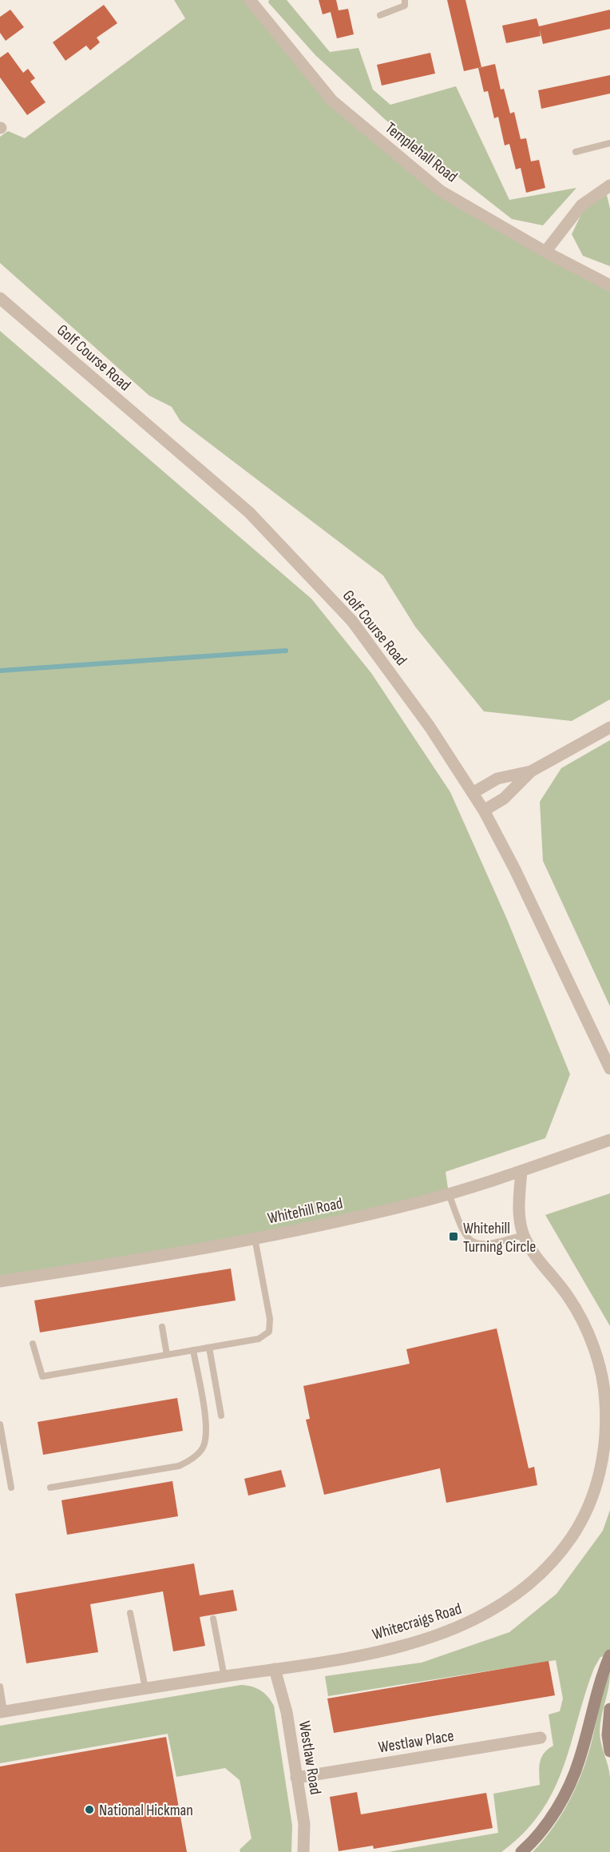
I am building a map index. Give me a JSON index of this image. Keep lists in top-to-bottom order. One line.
{"streets":{"street":["Templehall Road","Golf Course Road","Whitehill Road","Whitecraigs Road","Westlaw Place","Westlaw Road"]},"crossings":[["Whitehill Road","Whitecraigs Road"],["Whitecraigs Road","Westlaw Road"],["Westlaw Place","Westlaw Road"]],"places":{"transit":["Whitehill Turning Circle"],"other":["National Hickman"]}}
